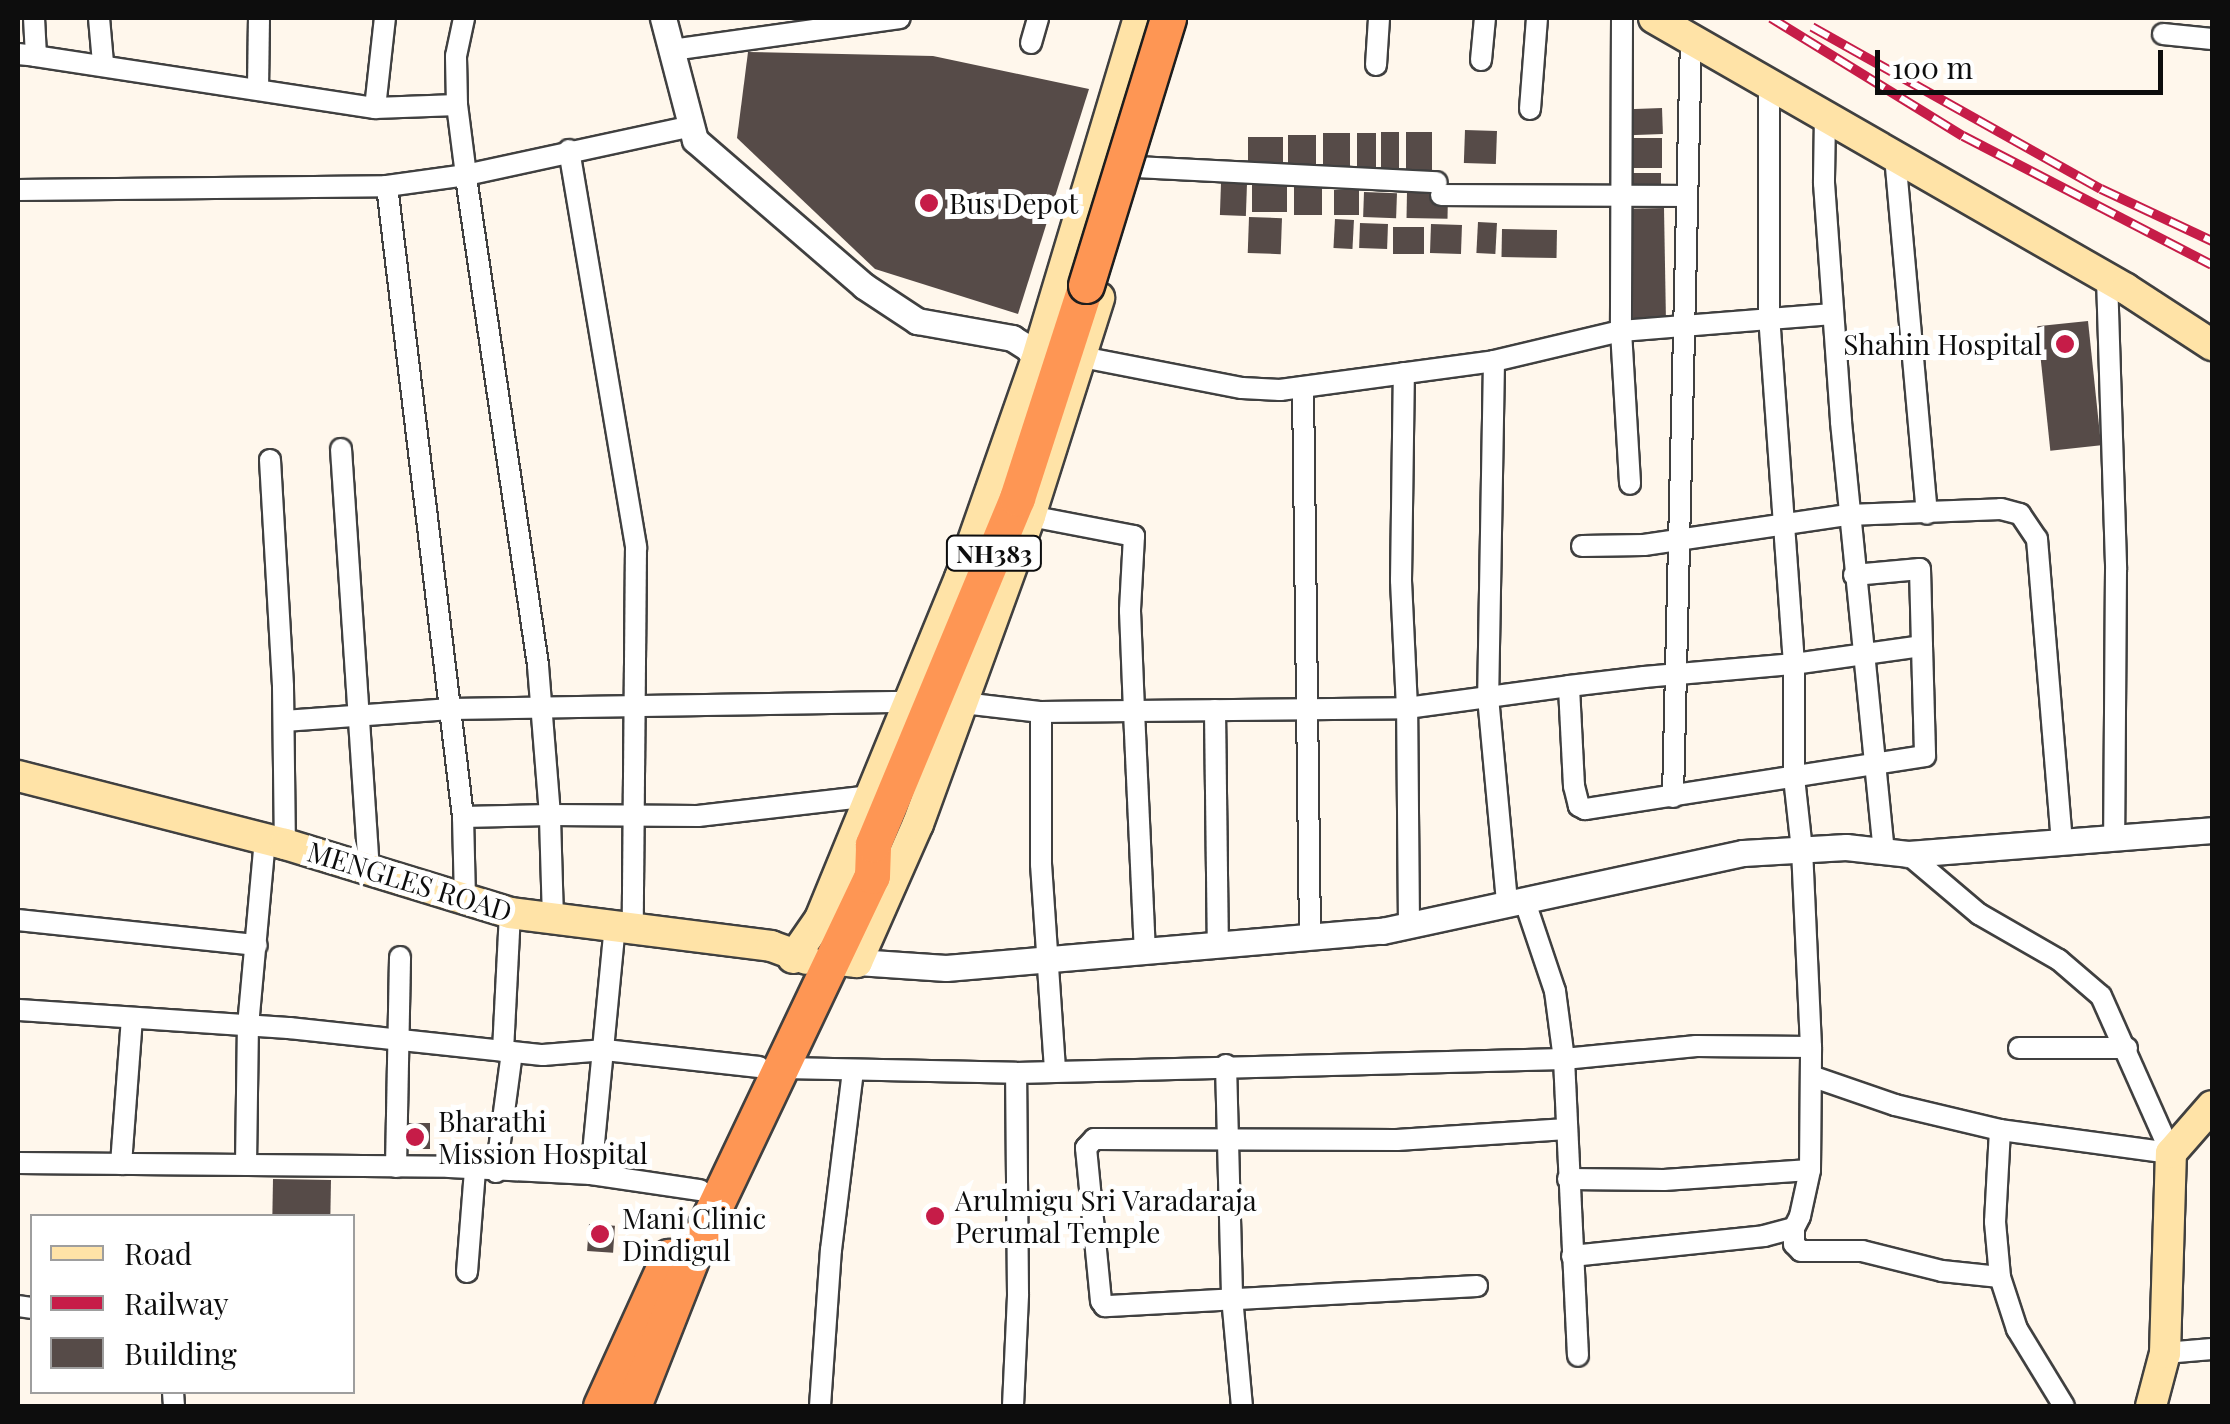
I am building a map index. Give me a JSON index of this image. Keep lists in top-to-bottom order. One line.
{"streets":{"highway":["NH383"],"main road":["MENGLES ROAD"]},"places":["Bus Depot","Shahin Hospital","Bharathi Mission Hospital","Arulmigu Sri Varadaraja Perumal Temple","Mani Clinic Dindigul"],"legend":["Road","Railway","Building"],"scale_bar":"100 m"}
